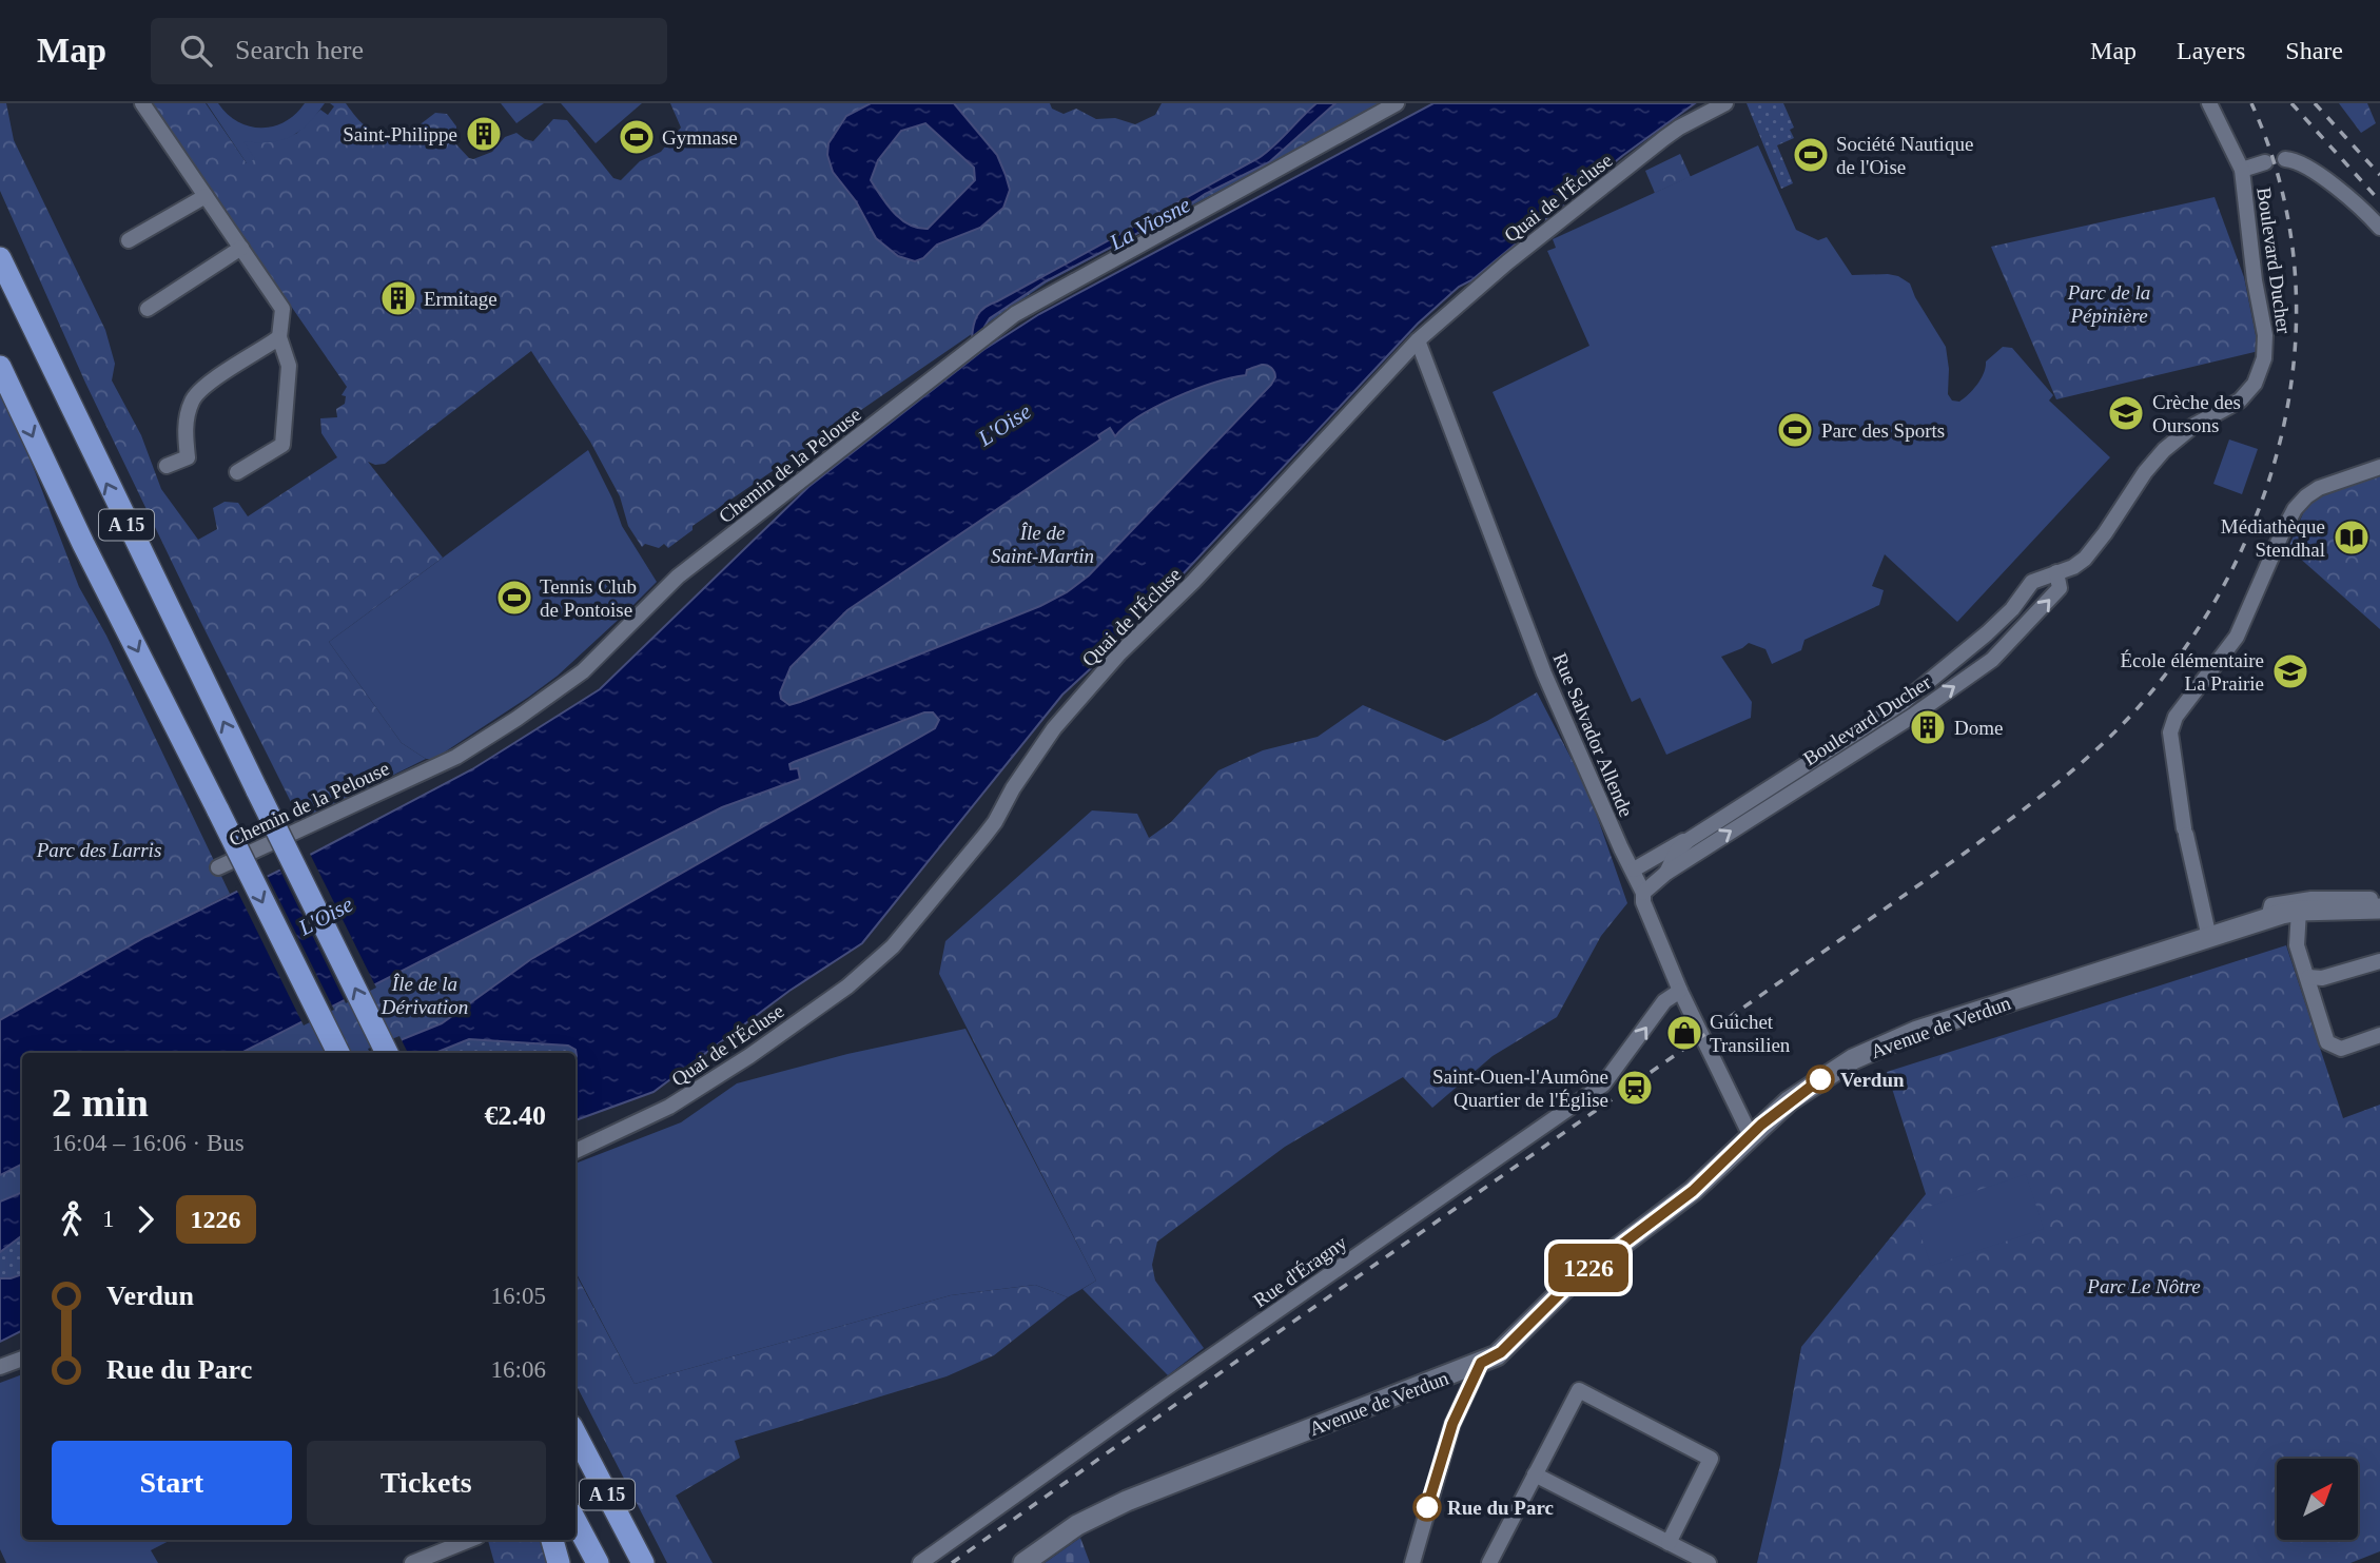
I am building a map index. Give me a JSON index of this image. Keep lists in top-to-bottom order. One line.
{"streets":{"highway":["A 15"],"main road":["Avenue de Verdun"],"street":["Quai de l'Écluse","Boulevard Ducher","Chemin de la Pelouse","Rue Salvador Allende","Rue d'Éragny"]},"crossings":[["Quai de l'Écluse","Rue Salvador Allende"],["Boulevard Ducher","Rue Salvador Allende"],["Rue Salvador Allende","Avenue de Verdun"],["Rue Salvador Allende","Rue d'Éragny"]],"one_way":["Rue d'Éragny"],"water":["La Viosne","L'Oise"],"parks":["Parc de la Pépinière","Île de Saint-Martin","Parc des Larris","Île de la Dérivation","Parc Le Nôtre"],"places":{"building":["Saint-Philippe","Ermitage","Dome"],"sports":["Gymnase","Société Nautique de l'Oise","Parc des Sports","Tennis Club de Pontoise"],"school or university":["Crèche des Oursons","École élémentaire La Prairie"],"library":["Médiathèque Stendhal"],"shop":["Guichet Transilien"],"other":["Verdun","Rue du Parc"],"station":["Saint-Ouen-l'Aumône Quartier de l'Église"]},"lines":["bus line 1226"],"north":"top right","page":{"header":"Map","search":"Search here","nav":["Map","Layers","Share"],"on_map":"1226","heading":["2 min","16:04 – 16:06 · Bus","€2.40"],"legs":["1","1226"],"list":[{"name":"Verdun","value":"16:05"},{"name":"Rue du Parc","value":"16:06"}],"buttons":["Start","Tickets"]}}
